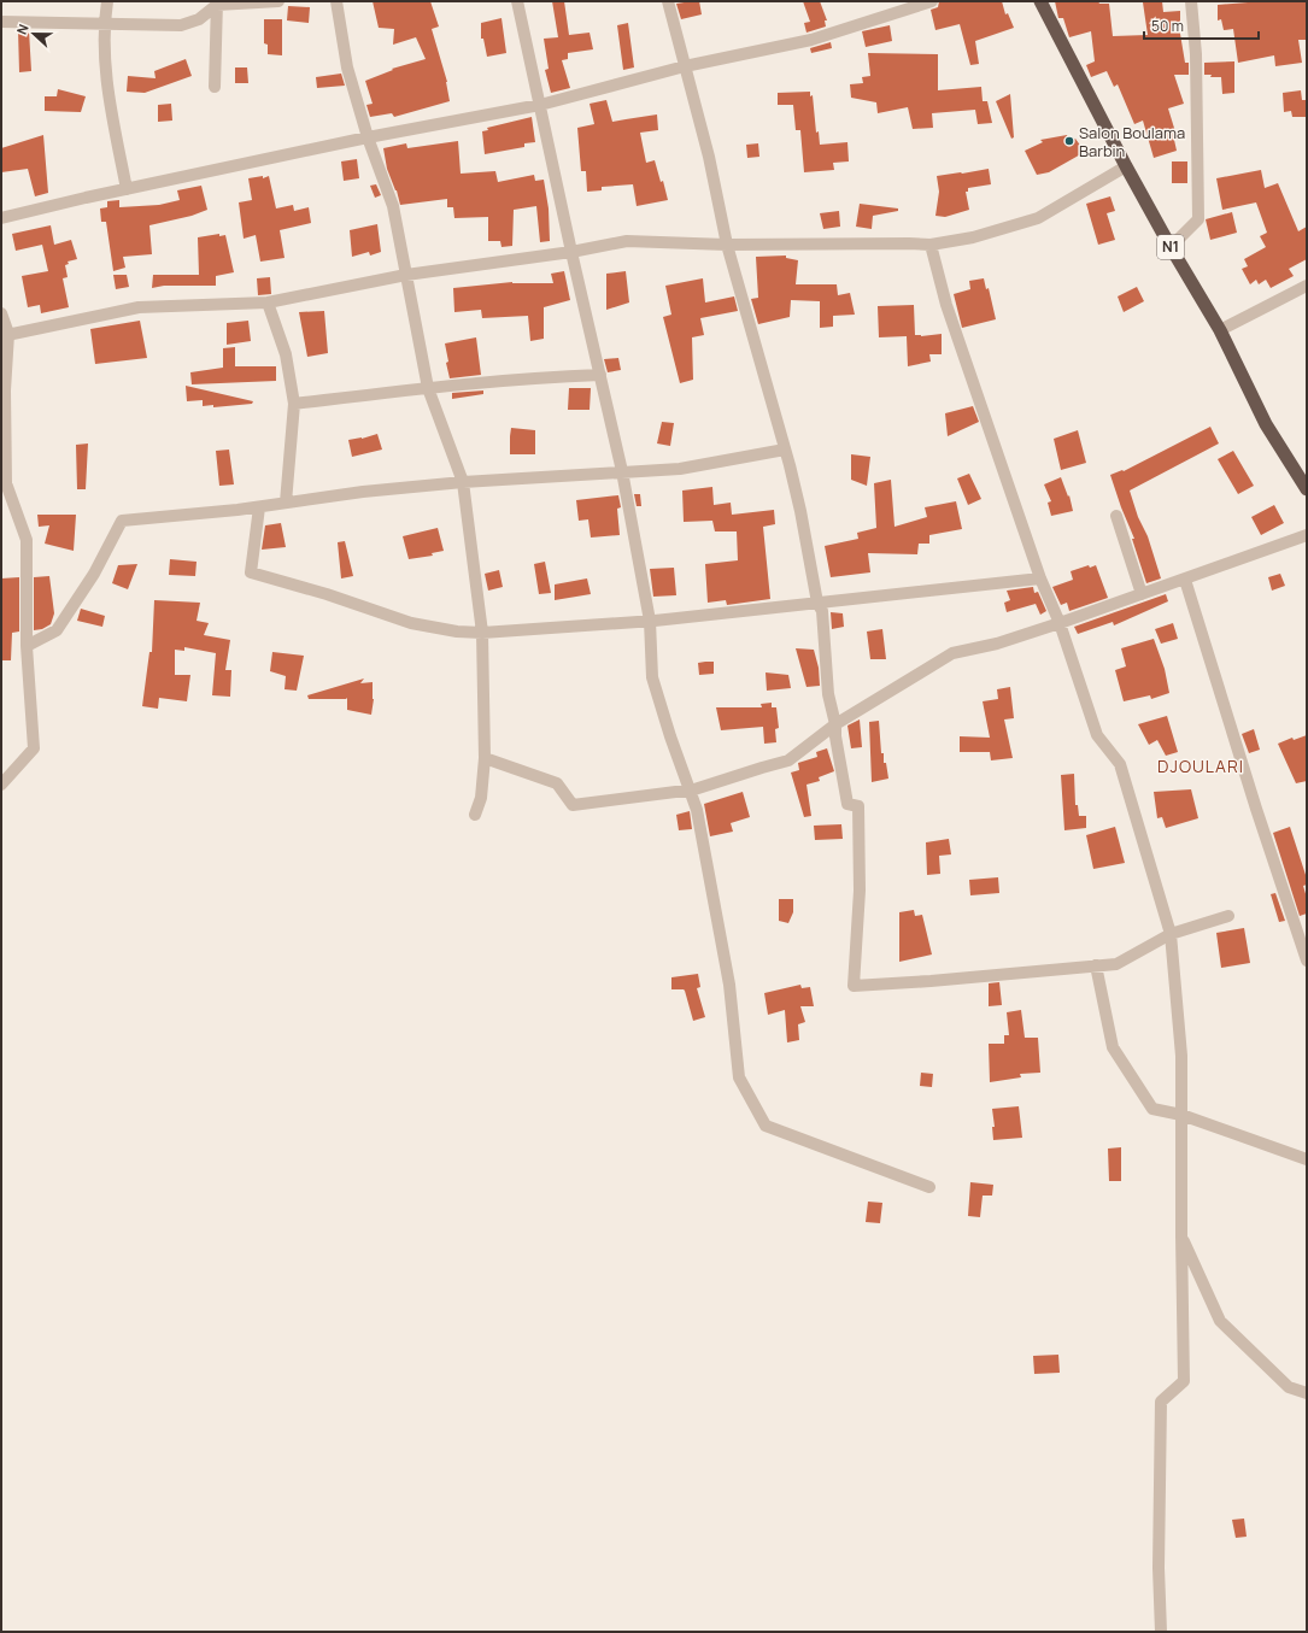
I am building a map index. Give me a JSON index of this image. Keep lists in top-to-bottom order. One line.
{"streets":{"highway":["N1"]},"districts":["DJOULARI"],"places":["Salon Boulama Barbin"],"scale_bar":"50 m","north":"left"}
